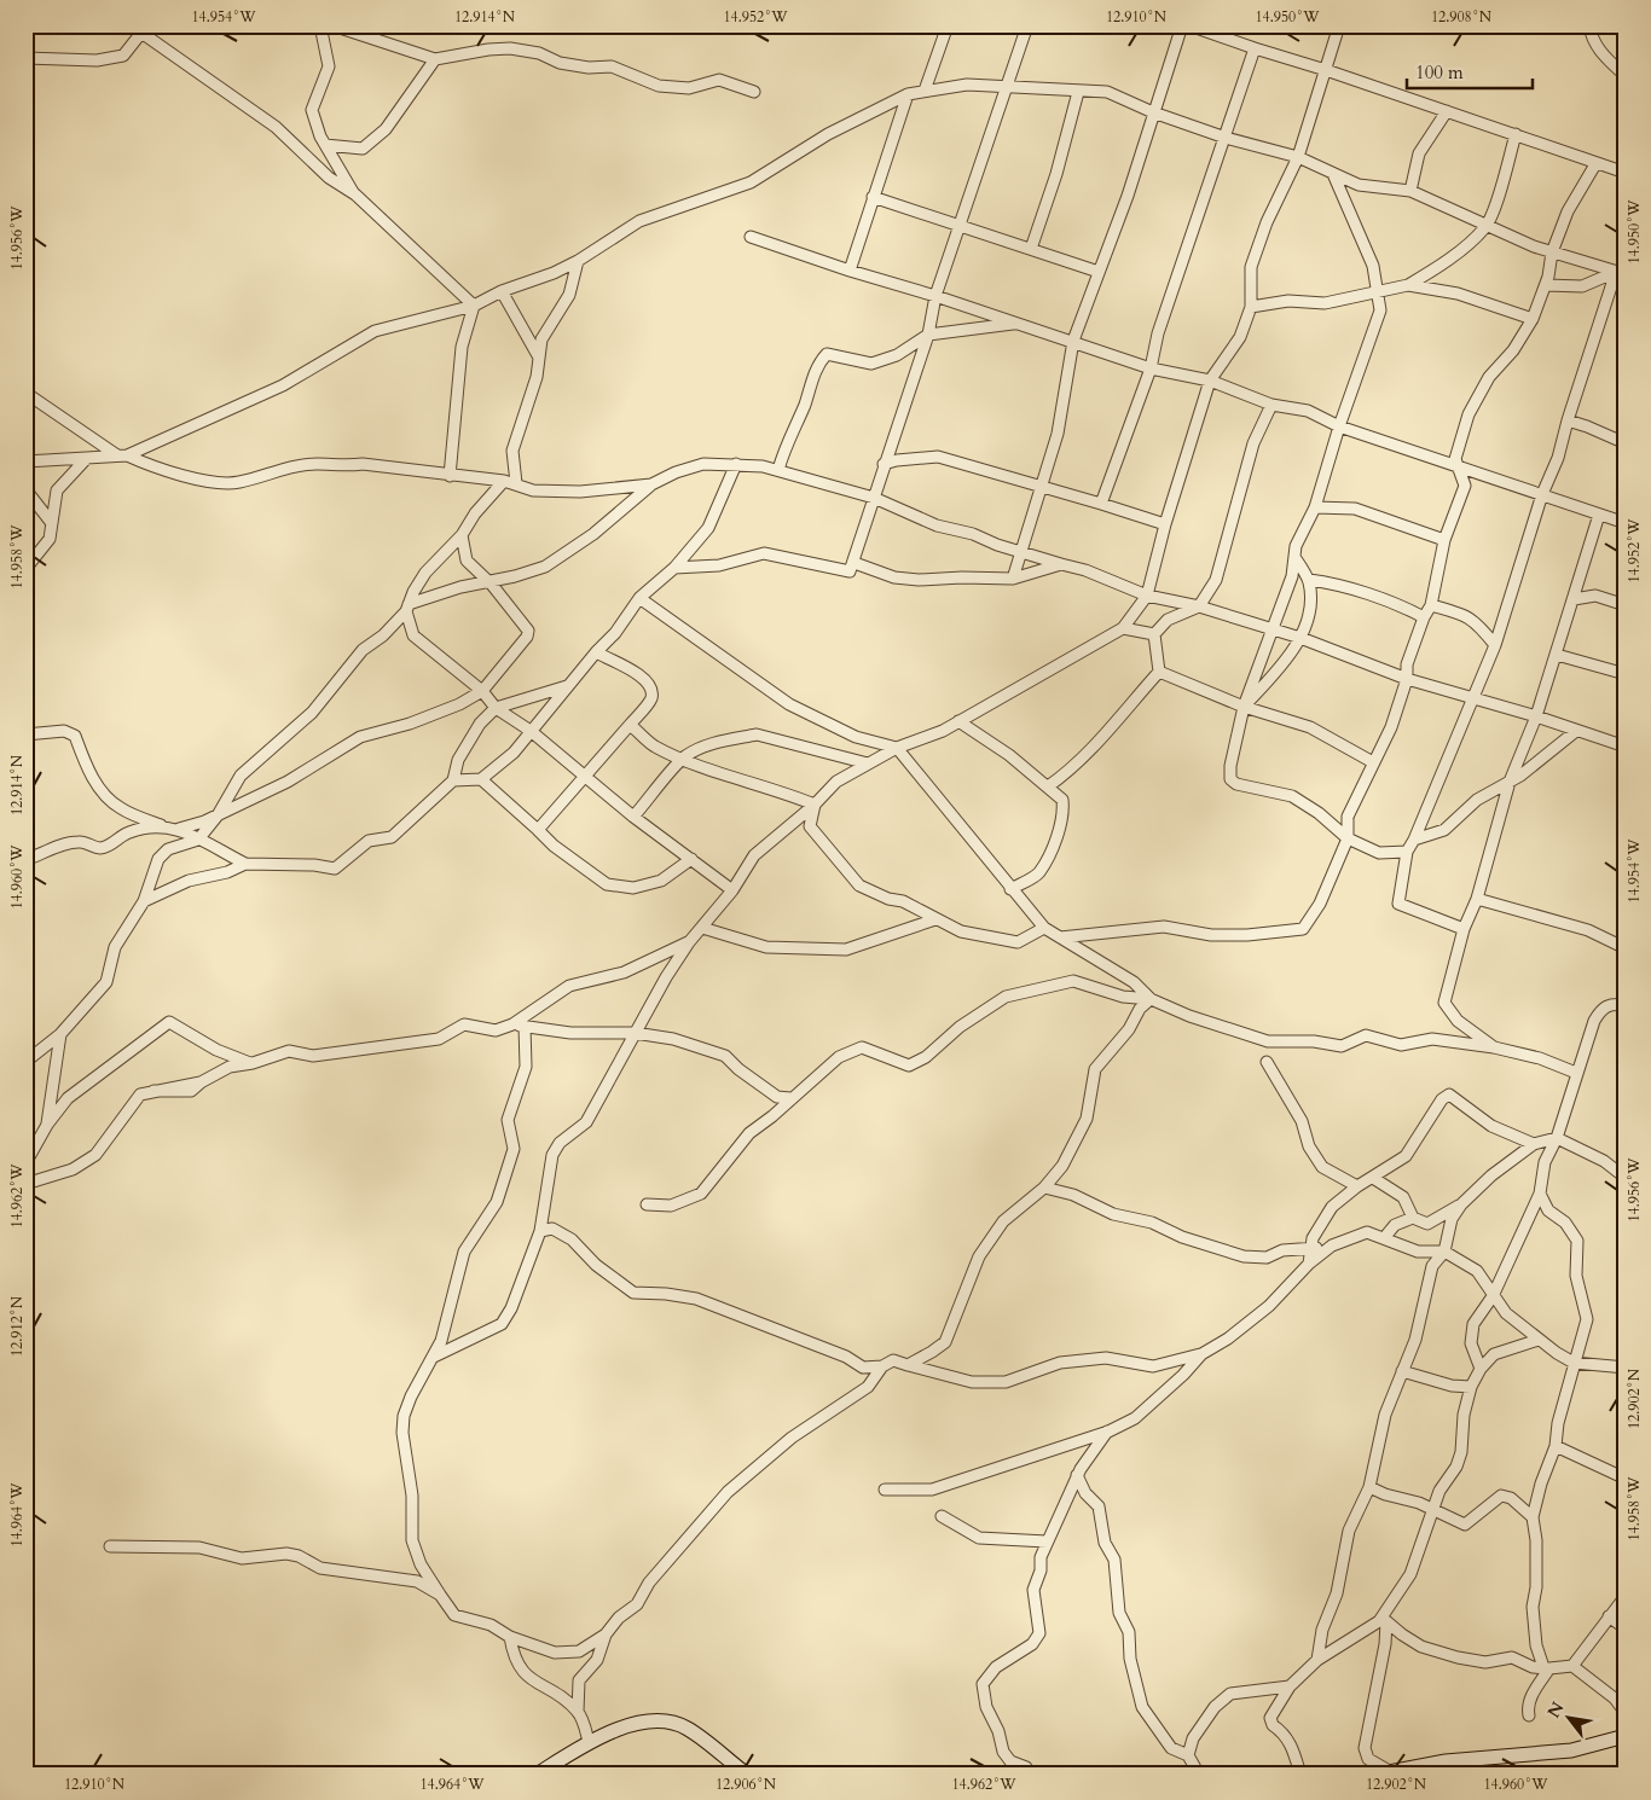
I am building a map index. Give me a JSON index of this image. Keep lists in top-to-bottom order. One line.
{"scale_bar":"100 m","north":"top left","coordinates":["14.954°W","12.914°N","14.952°W","12.910°N","14.950°W","12.908°N","14.956°W","14.958°W","14.960°W","14.962°W","12.912°N","12.902°N","14.964°W","12.906°N"]}
